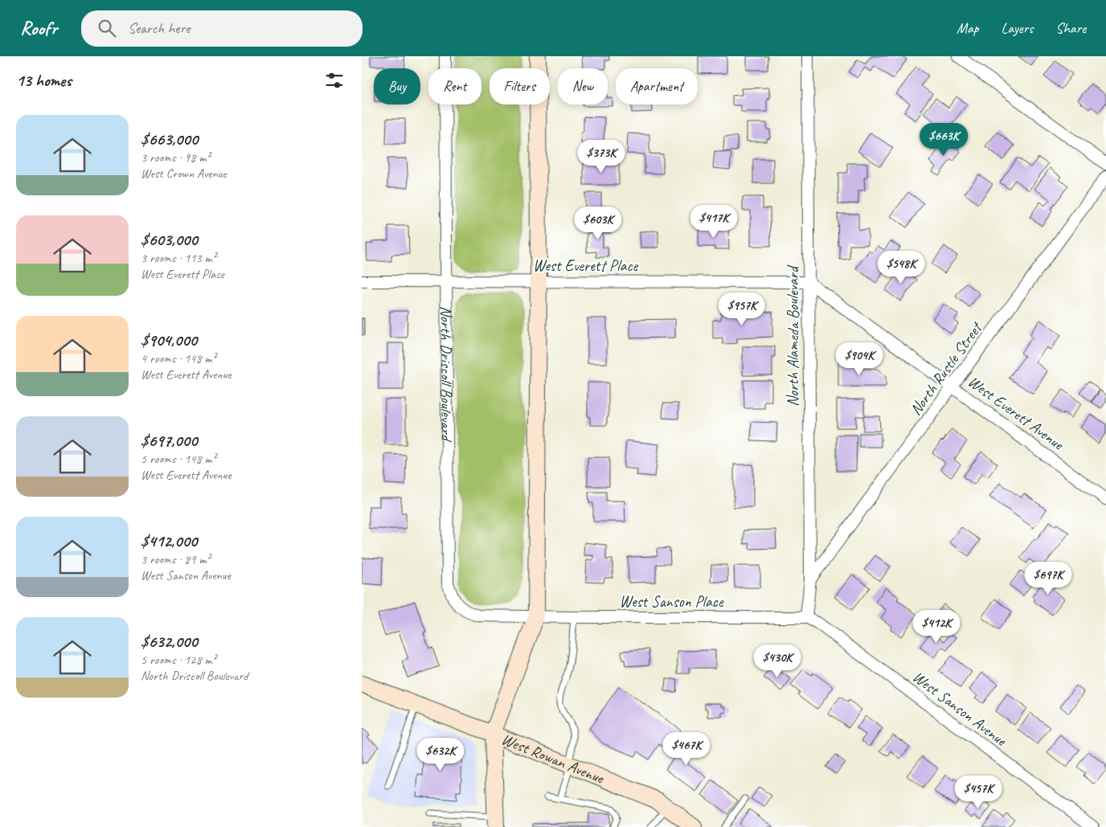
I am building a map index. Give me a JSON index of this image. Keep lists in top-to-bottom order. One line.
{"streets":{"main road":["West Rowan Avenue"],"street":["West Everett Place","North Alameda Boulevard","North Rustle Street","North Driscoll Boulevard","West Everett Avenue","West Sanson Place","West Sanson Avenue"]},"crossings":[["West Everett Place","North Alameda Boulevard"],["West Everett Place","North Driscoll Boulevard"],["West Everett Place","West Everett Avenue"],["North Alameda Boulevard","North Rustle Street"],["North Alameda Boulevard","West Everett Avenue"],["North Alameda Boulevard","West Sanson Place"],["North Alameda Boulevard","West Sanson Avenue"],["North Rustle Street","West Everett Avenue"],["North Driscoll Boulevard","West Sanson Place"],["West Sanson Place","West Sanson Avenue"]],"page":{"header":"Roofr","search":"Search here","nav":["Map","Layers","Share"],"heading":"13 homes","chip":["Buy","Rent","Filters","New","Apartment"],"list":[{"name":"$663,000","note":"3 rooms · 98 m² · West Crown Avenue"},{"name":"$603,000","note":"3 rooms · 113 m² · West Everett Place"},{"name":"$904,000","note":"4 rooms · 148 m² · West Everett Avenue"},{"name":"$697,000","note":"5 rooms · 148 m² · West Everett Avenue"},{"name":"$412,000","note":"3 rooms · 89 m² · West Sanson Avenue"},{"name":"$632,000","note":"5 rooms · 128 m² · North Driscoll Boulevard"}],"price":["$663K","$373K","$417K","$603K","$548K","$957K","$904K","$697K","$412K","$430K","$467K","$632K","$457K"]}}
